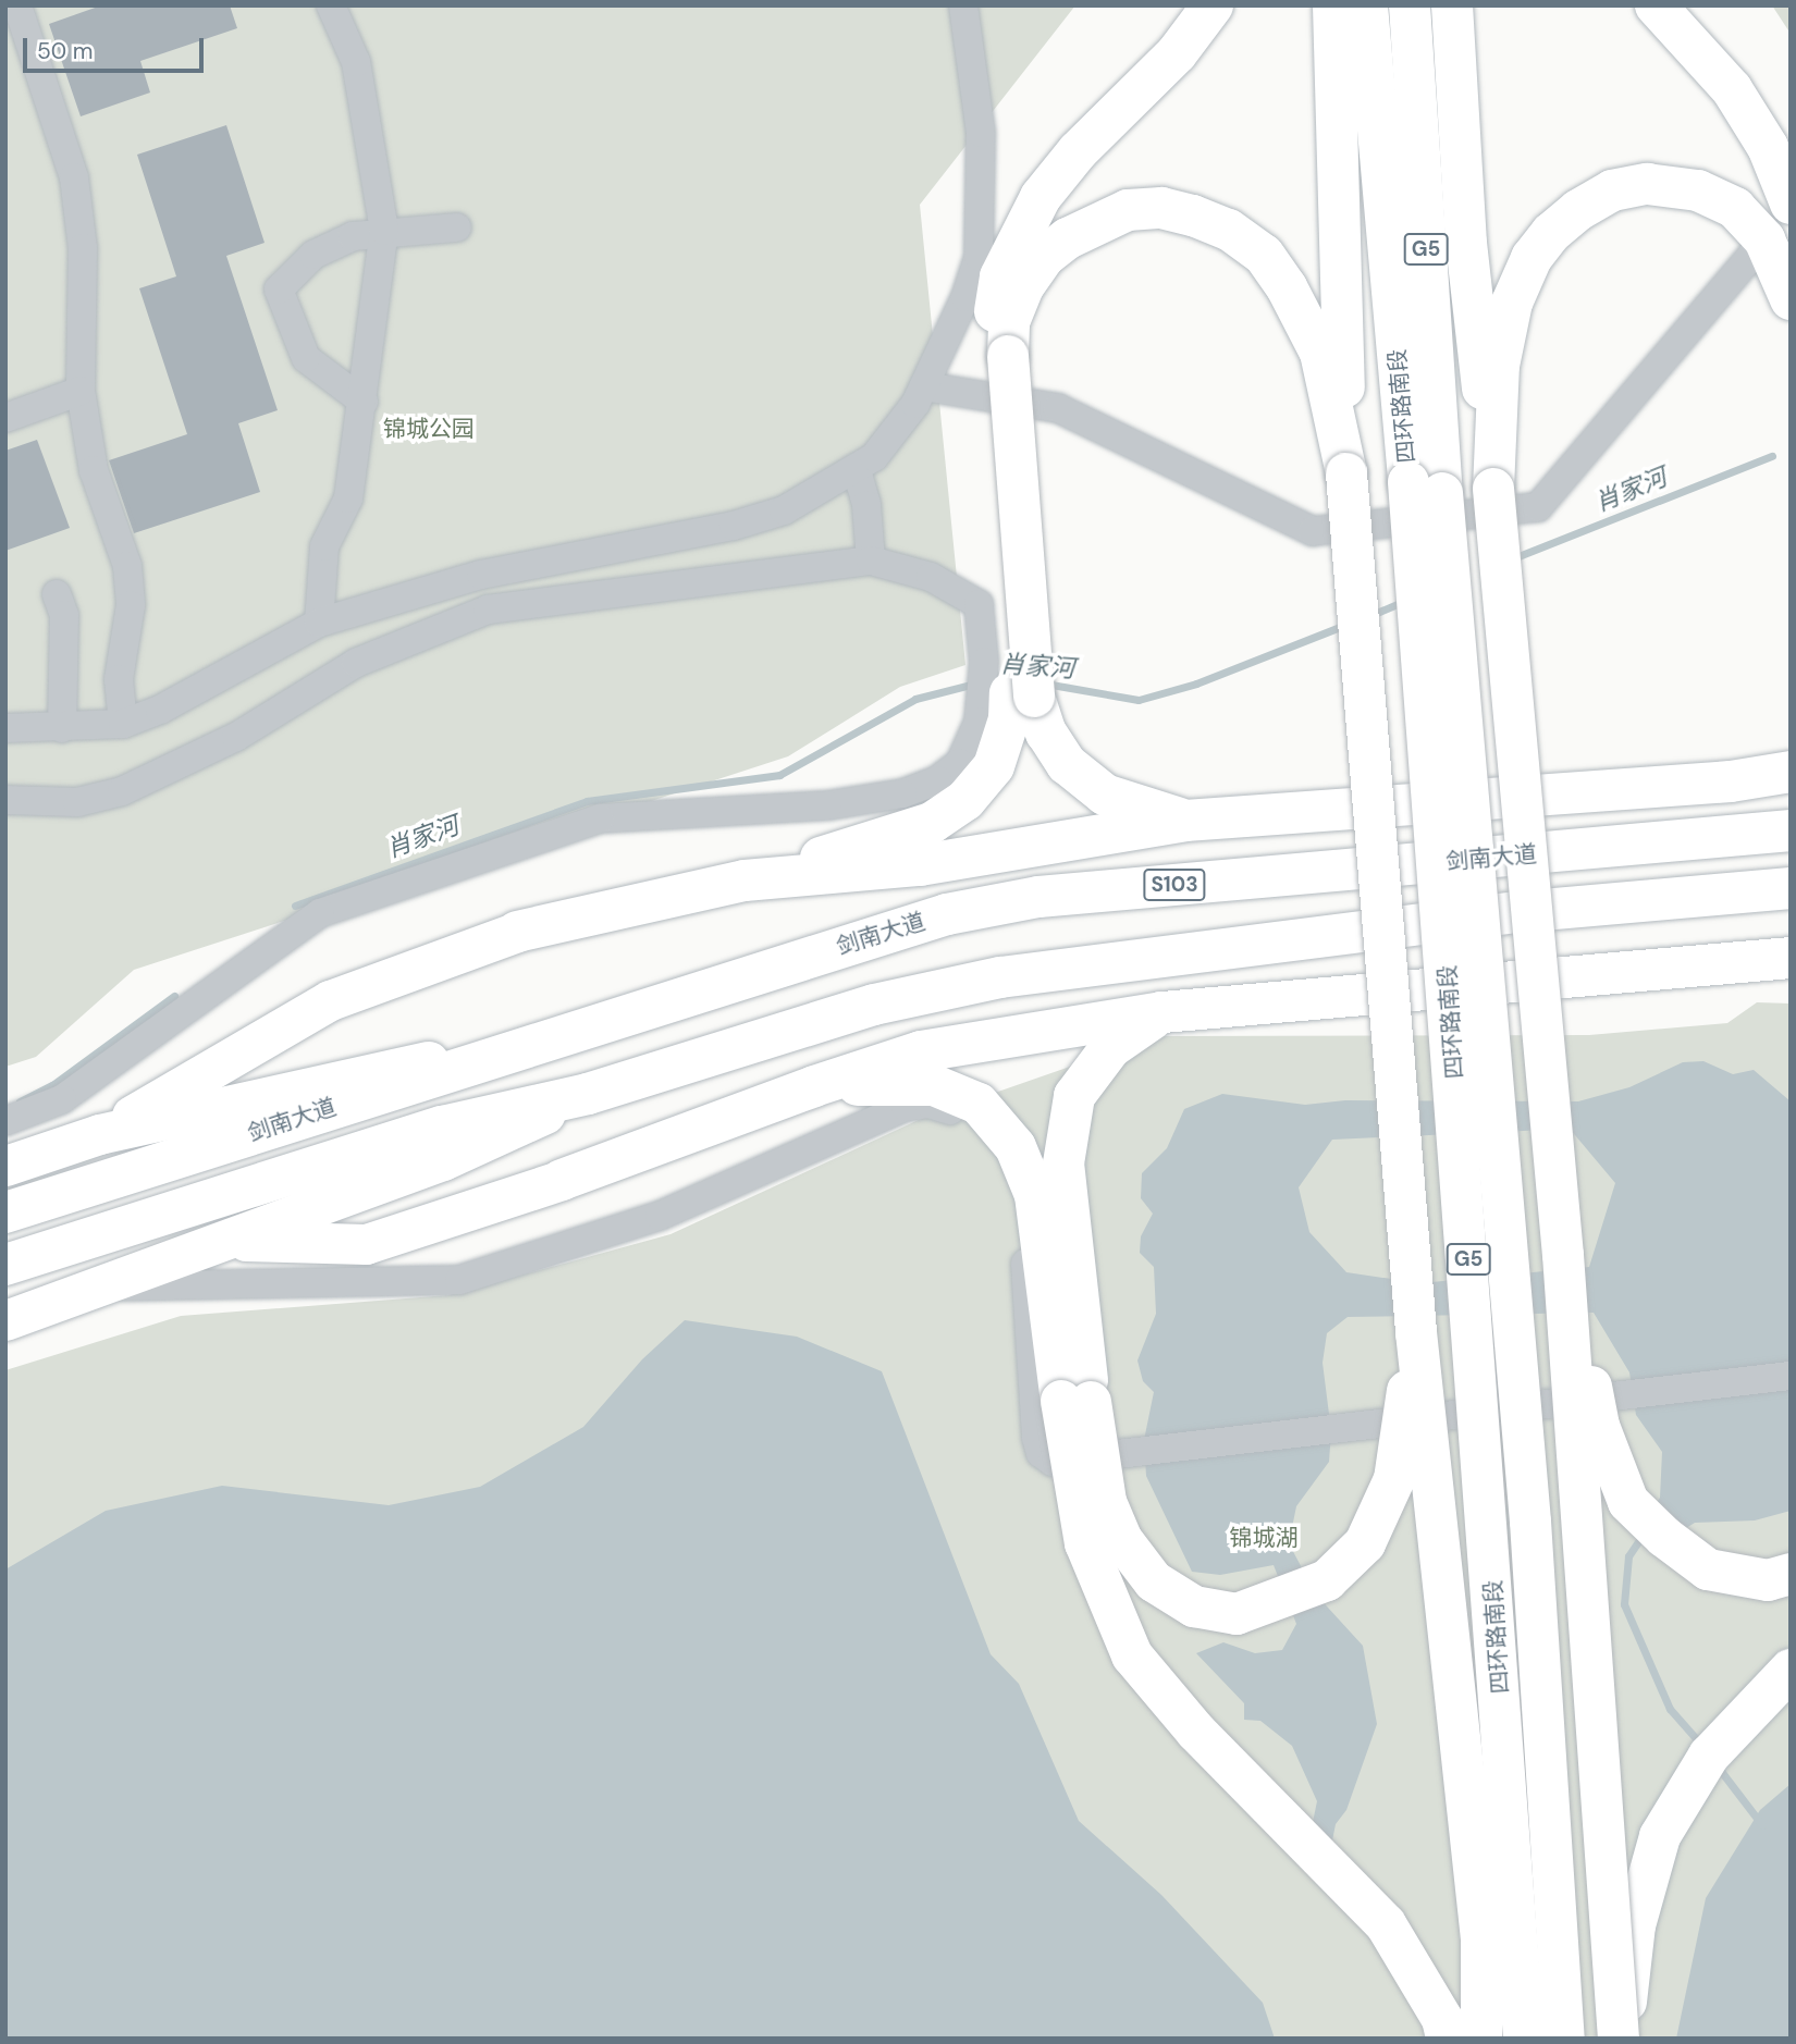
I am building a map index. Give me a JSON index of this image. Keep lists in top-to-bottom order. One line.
{"streets":{"highway":["G5","四环路南段","剑南大道","S103"]},"water":["肖家河"],"parks":["锦城公园","锦城湖"],"scale_bar":"50 m"}
